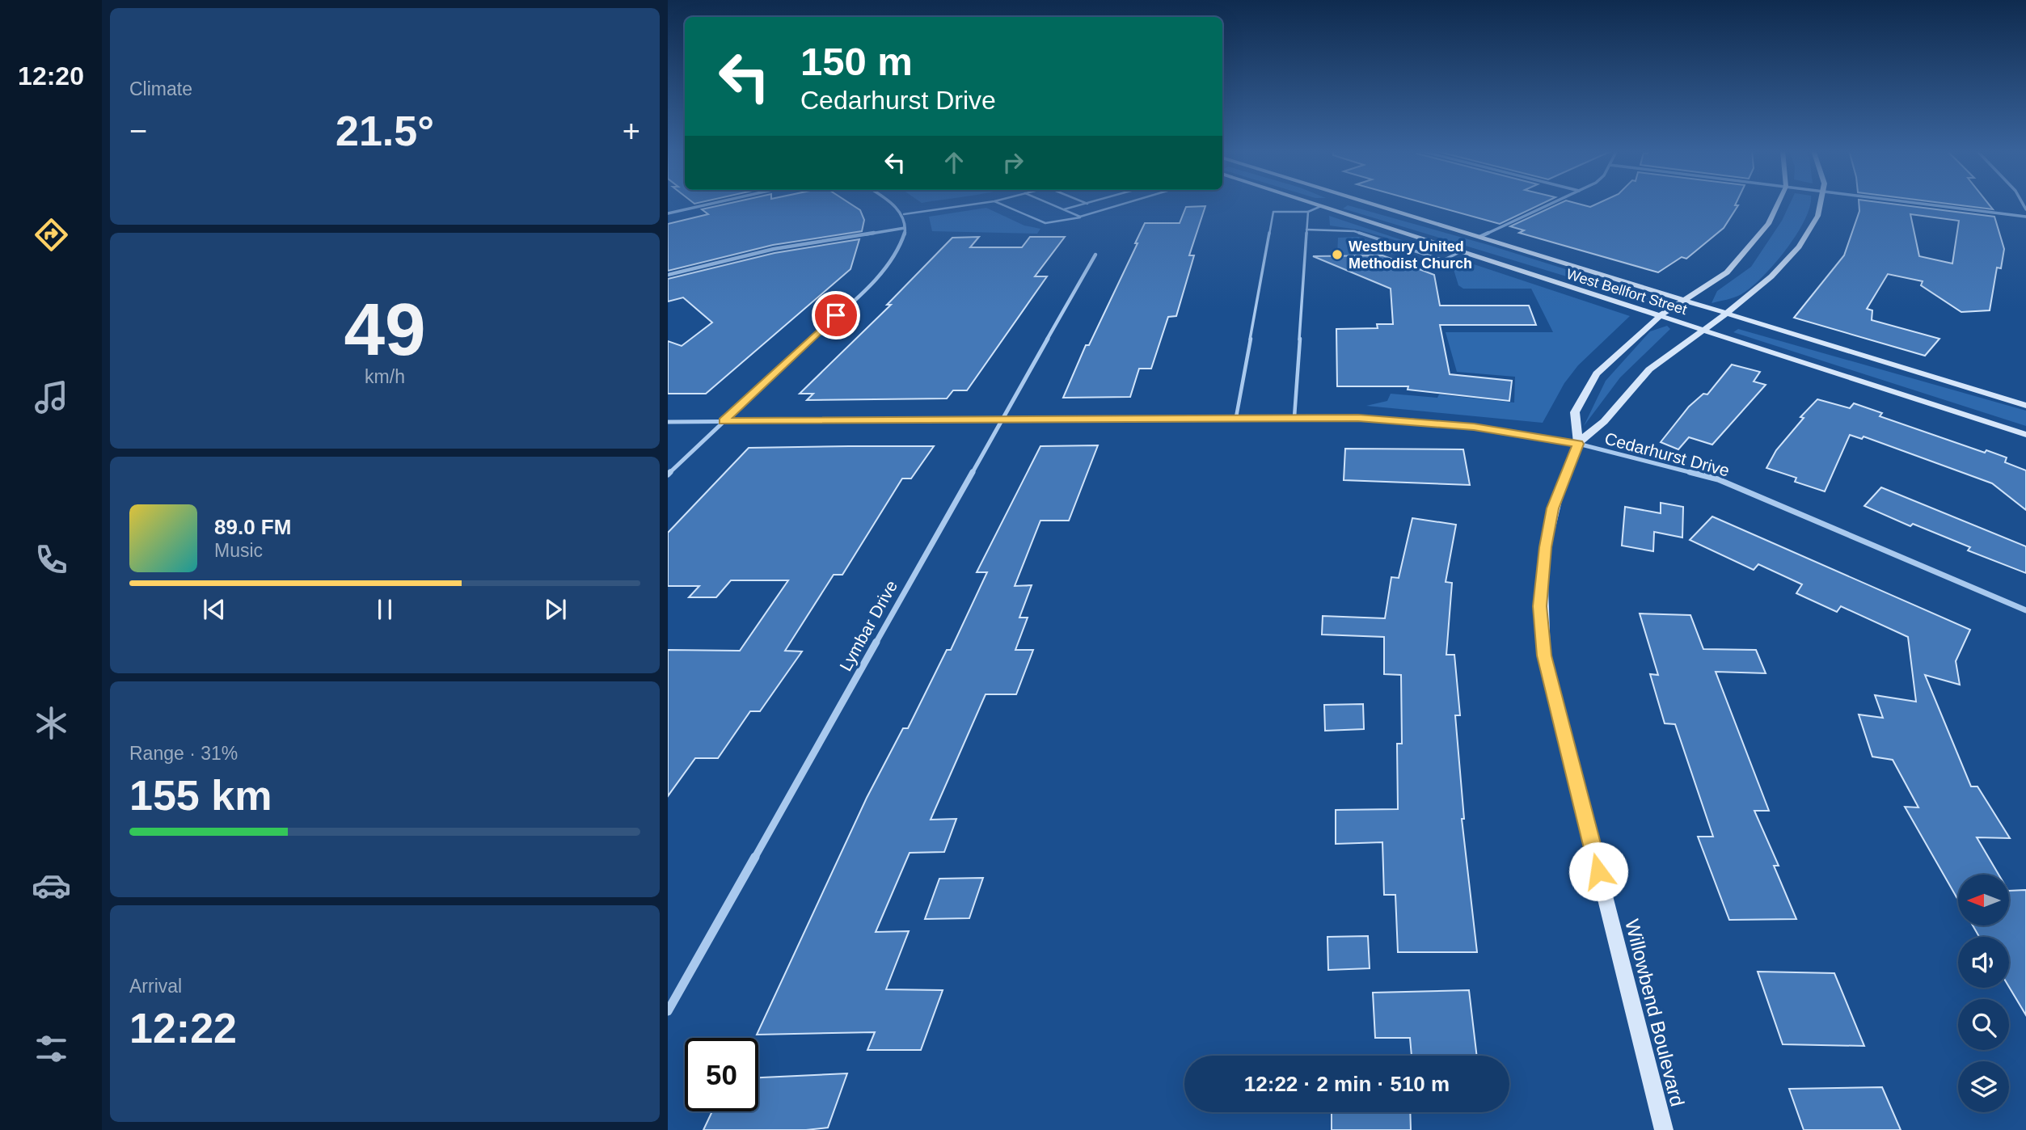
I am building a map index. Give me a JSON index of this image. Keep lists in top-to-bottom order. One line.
{"streets":{"main road":["West Bellfort Street","Willowbend Boulevard"],"street":["Cedarhurst Drive","Lymbar Drive"]},"crossings":[["West Bellfort Street","Willowbend Boulevard"],["Cedarhurst Drive","Lymbar Drive"],["Cedarhurst Drive","Willowbend Boulevard"]],"places":["Westbury United Methodist Church"],"north":"left","page":{"tabs":"12:20","tile":["Climate",["49","km/h"],["Range · 31%","155 km"],["Arrival","12:22"]],"turn":["150 m","Cedarhurst Drive"],"heat":["−","21.5°","+"],"song":["89.0 FM","Music"],"limit":"50","trip":"12:22 · 2 min · 510 m"}}
